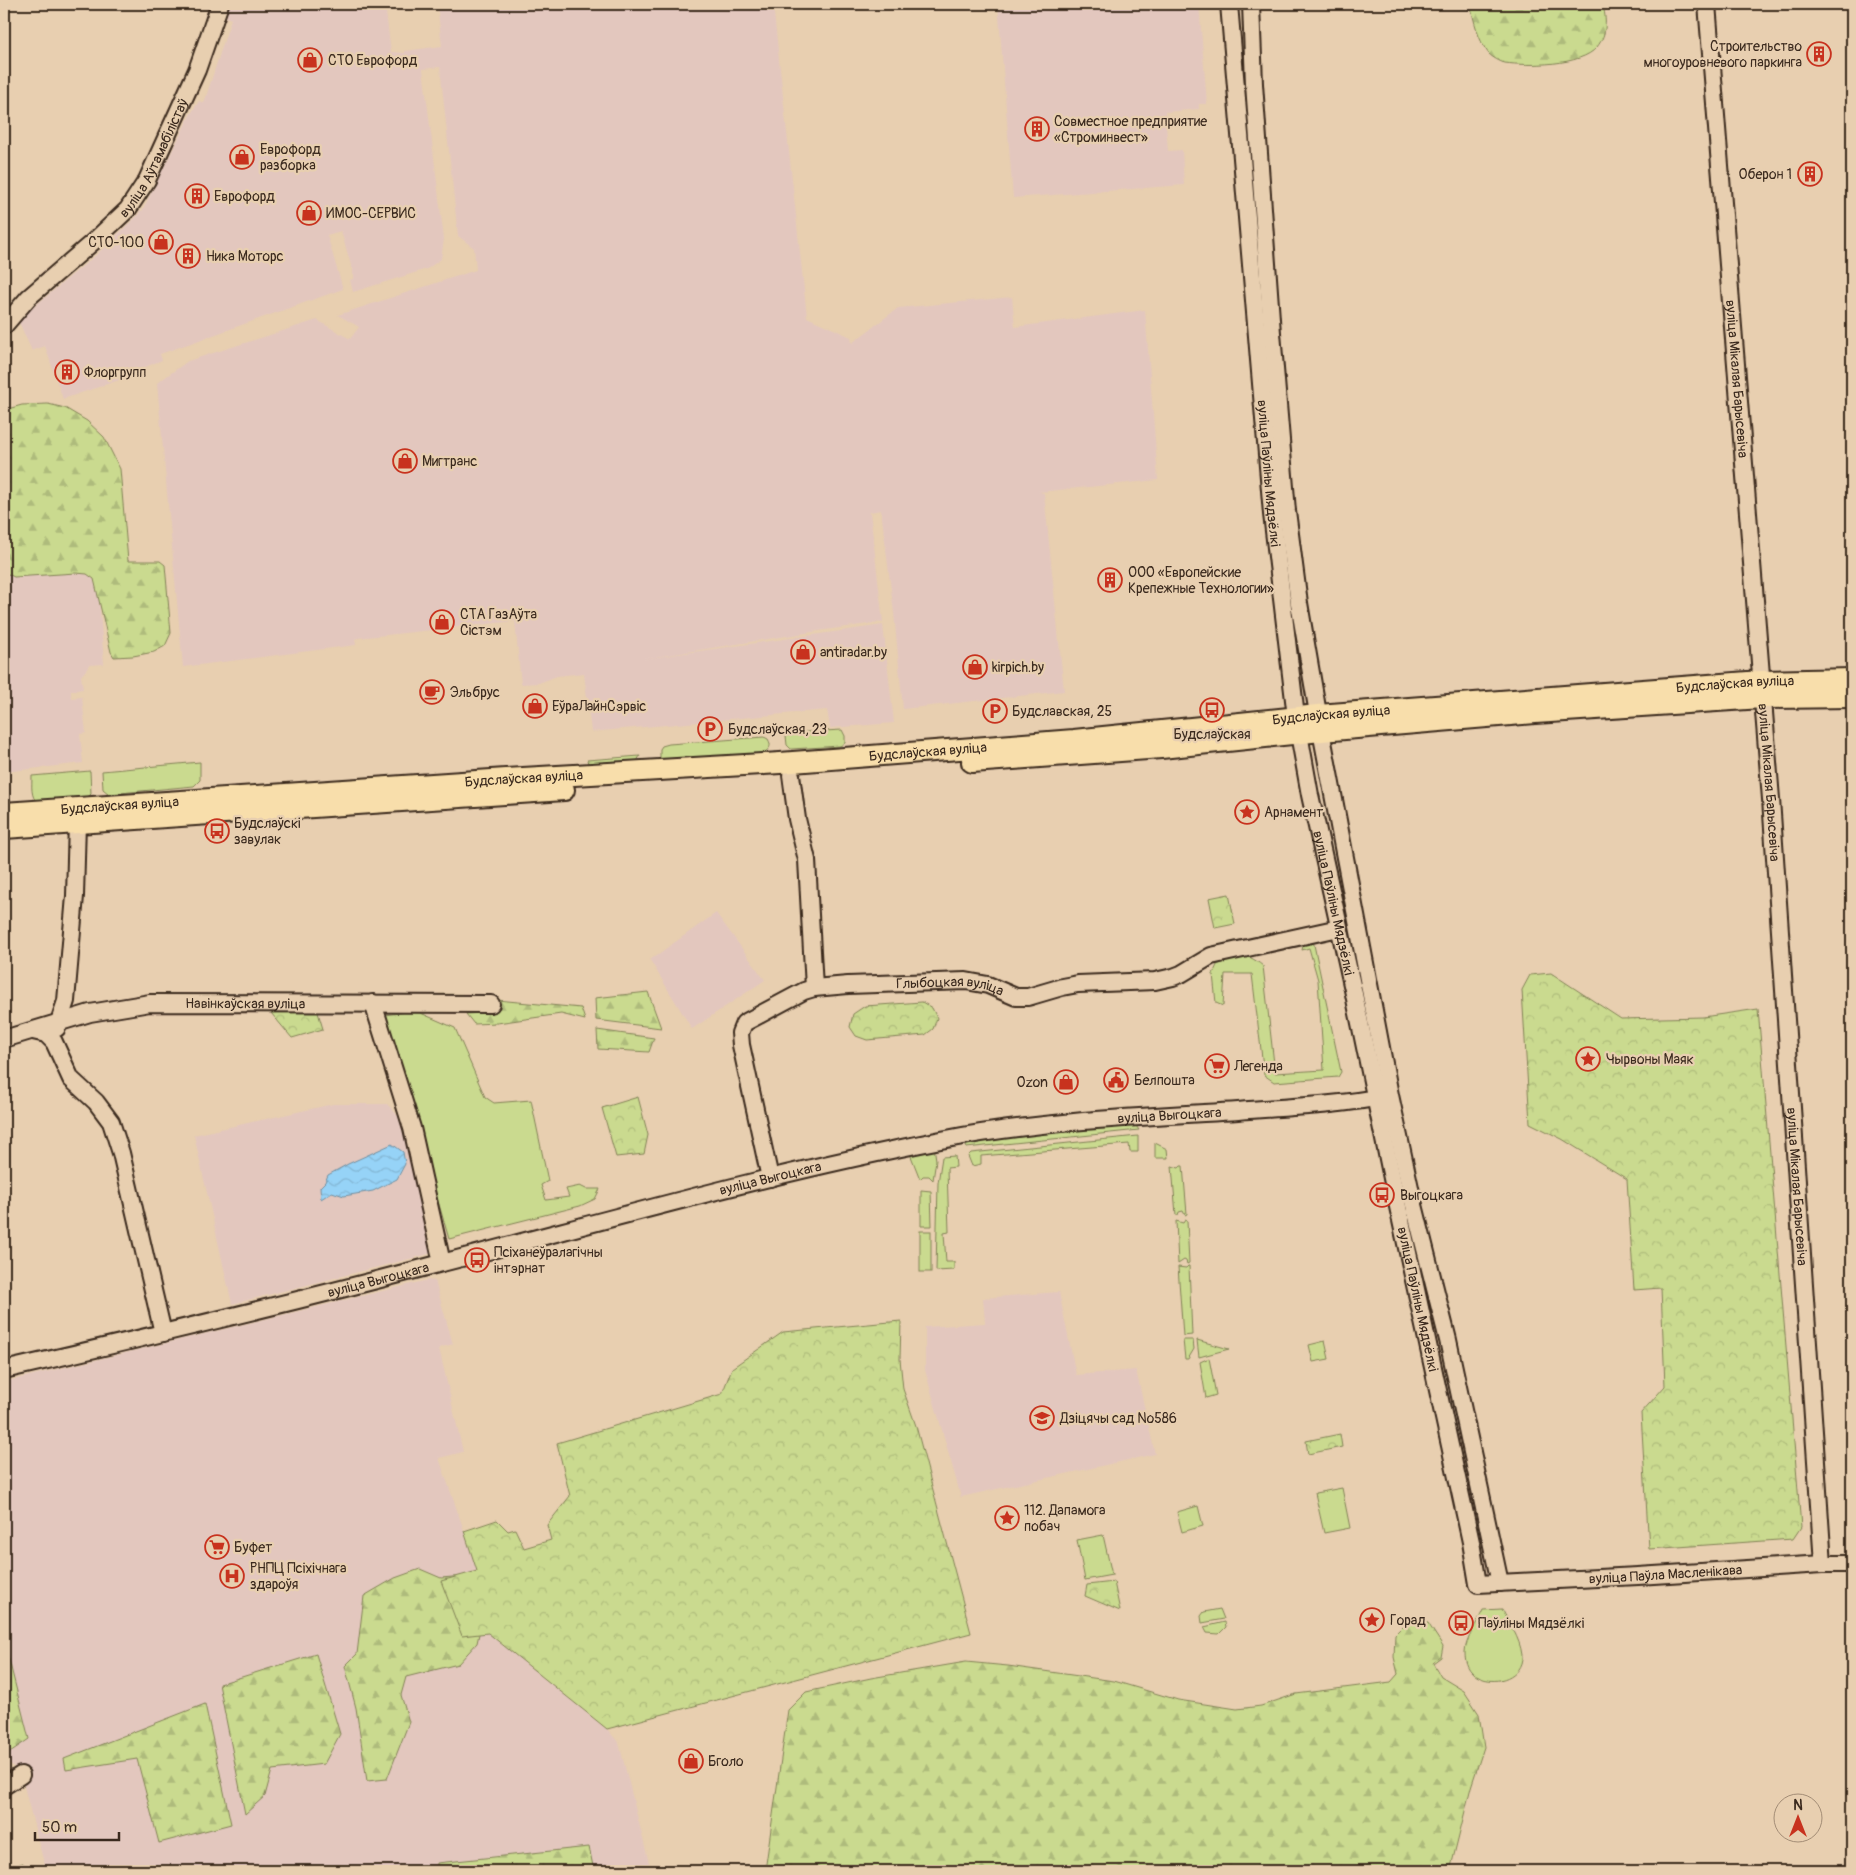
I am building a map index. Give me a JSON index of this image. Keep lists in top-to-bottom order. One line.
{"streets":{"main road":["Будслаўская вуліца"],"street":["вуліца Аўтамабілістаў","вуліца Мікалая Барысевіча","вуліца Паўліны Мядзёлкі","Глыбоцкая вуліца","Навінкаўская вуліца","вуліца Выгоцкага","вуліца Паўла Масленікава"]},"crossings":[["вуліца Мікалая Барысевіча","Будслаўская вуліца"],["вуліца Мікалая Барысевіча","вуліца Паўла Масленікава"],["вуліца Паўліны Мядзёлкі","Будслаўская вуліца"],["вуліца Паўліны Мядзёлкі","Глыбоцкая вуліца"],["вуліца Паўліны Мядзёлкі","вуліца Выгоцкага"],["вуліца Паўліны Мядзёлкі","вуліца Паўла Масленікава"],["Глыбоцкая вуліца","вуліца Выгоцкага"]],"places":{"building":["Строительство многоуровневого паркинга","Совместное предприятие «Строминвест»","Оберон 1","Еврофорд","Ника Моторс","Флоргрупп","ООО «Европейские Крепежные Технологии»"],"shop":["СТО Еврофорд","Еврофорд разборка","ИМОС-СЕРВИС","СТО-100","Мигтранс","СТА ГазАўта Сістэм","antiradar.by","kirpich.by","ЕўраЛайнСэрвіс","Ozon","Бголо"],"cafe":["Эльбрус"],"bus stop":["Будслаўская","Будслаўскі завулак","Выгоцкага","Псіханеўралагічны інтэрнат","Паўліны Мядзёлкі"],"parking":["Будславская, 25","Будслаўская, 23"],"place":["Арнамент","Чырвоны Маяк","112. Дапамога побач","Горад"],"supermarket":["Легенда","Буфет"],"public building":["Белпошта"],"school or university":["Дзіцячы сад №586"],"hospital":["РНПЦ Псіхічнага здароўя"]},"scale_bar":"50 m","north":"top"}
